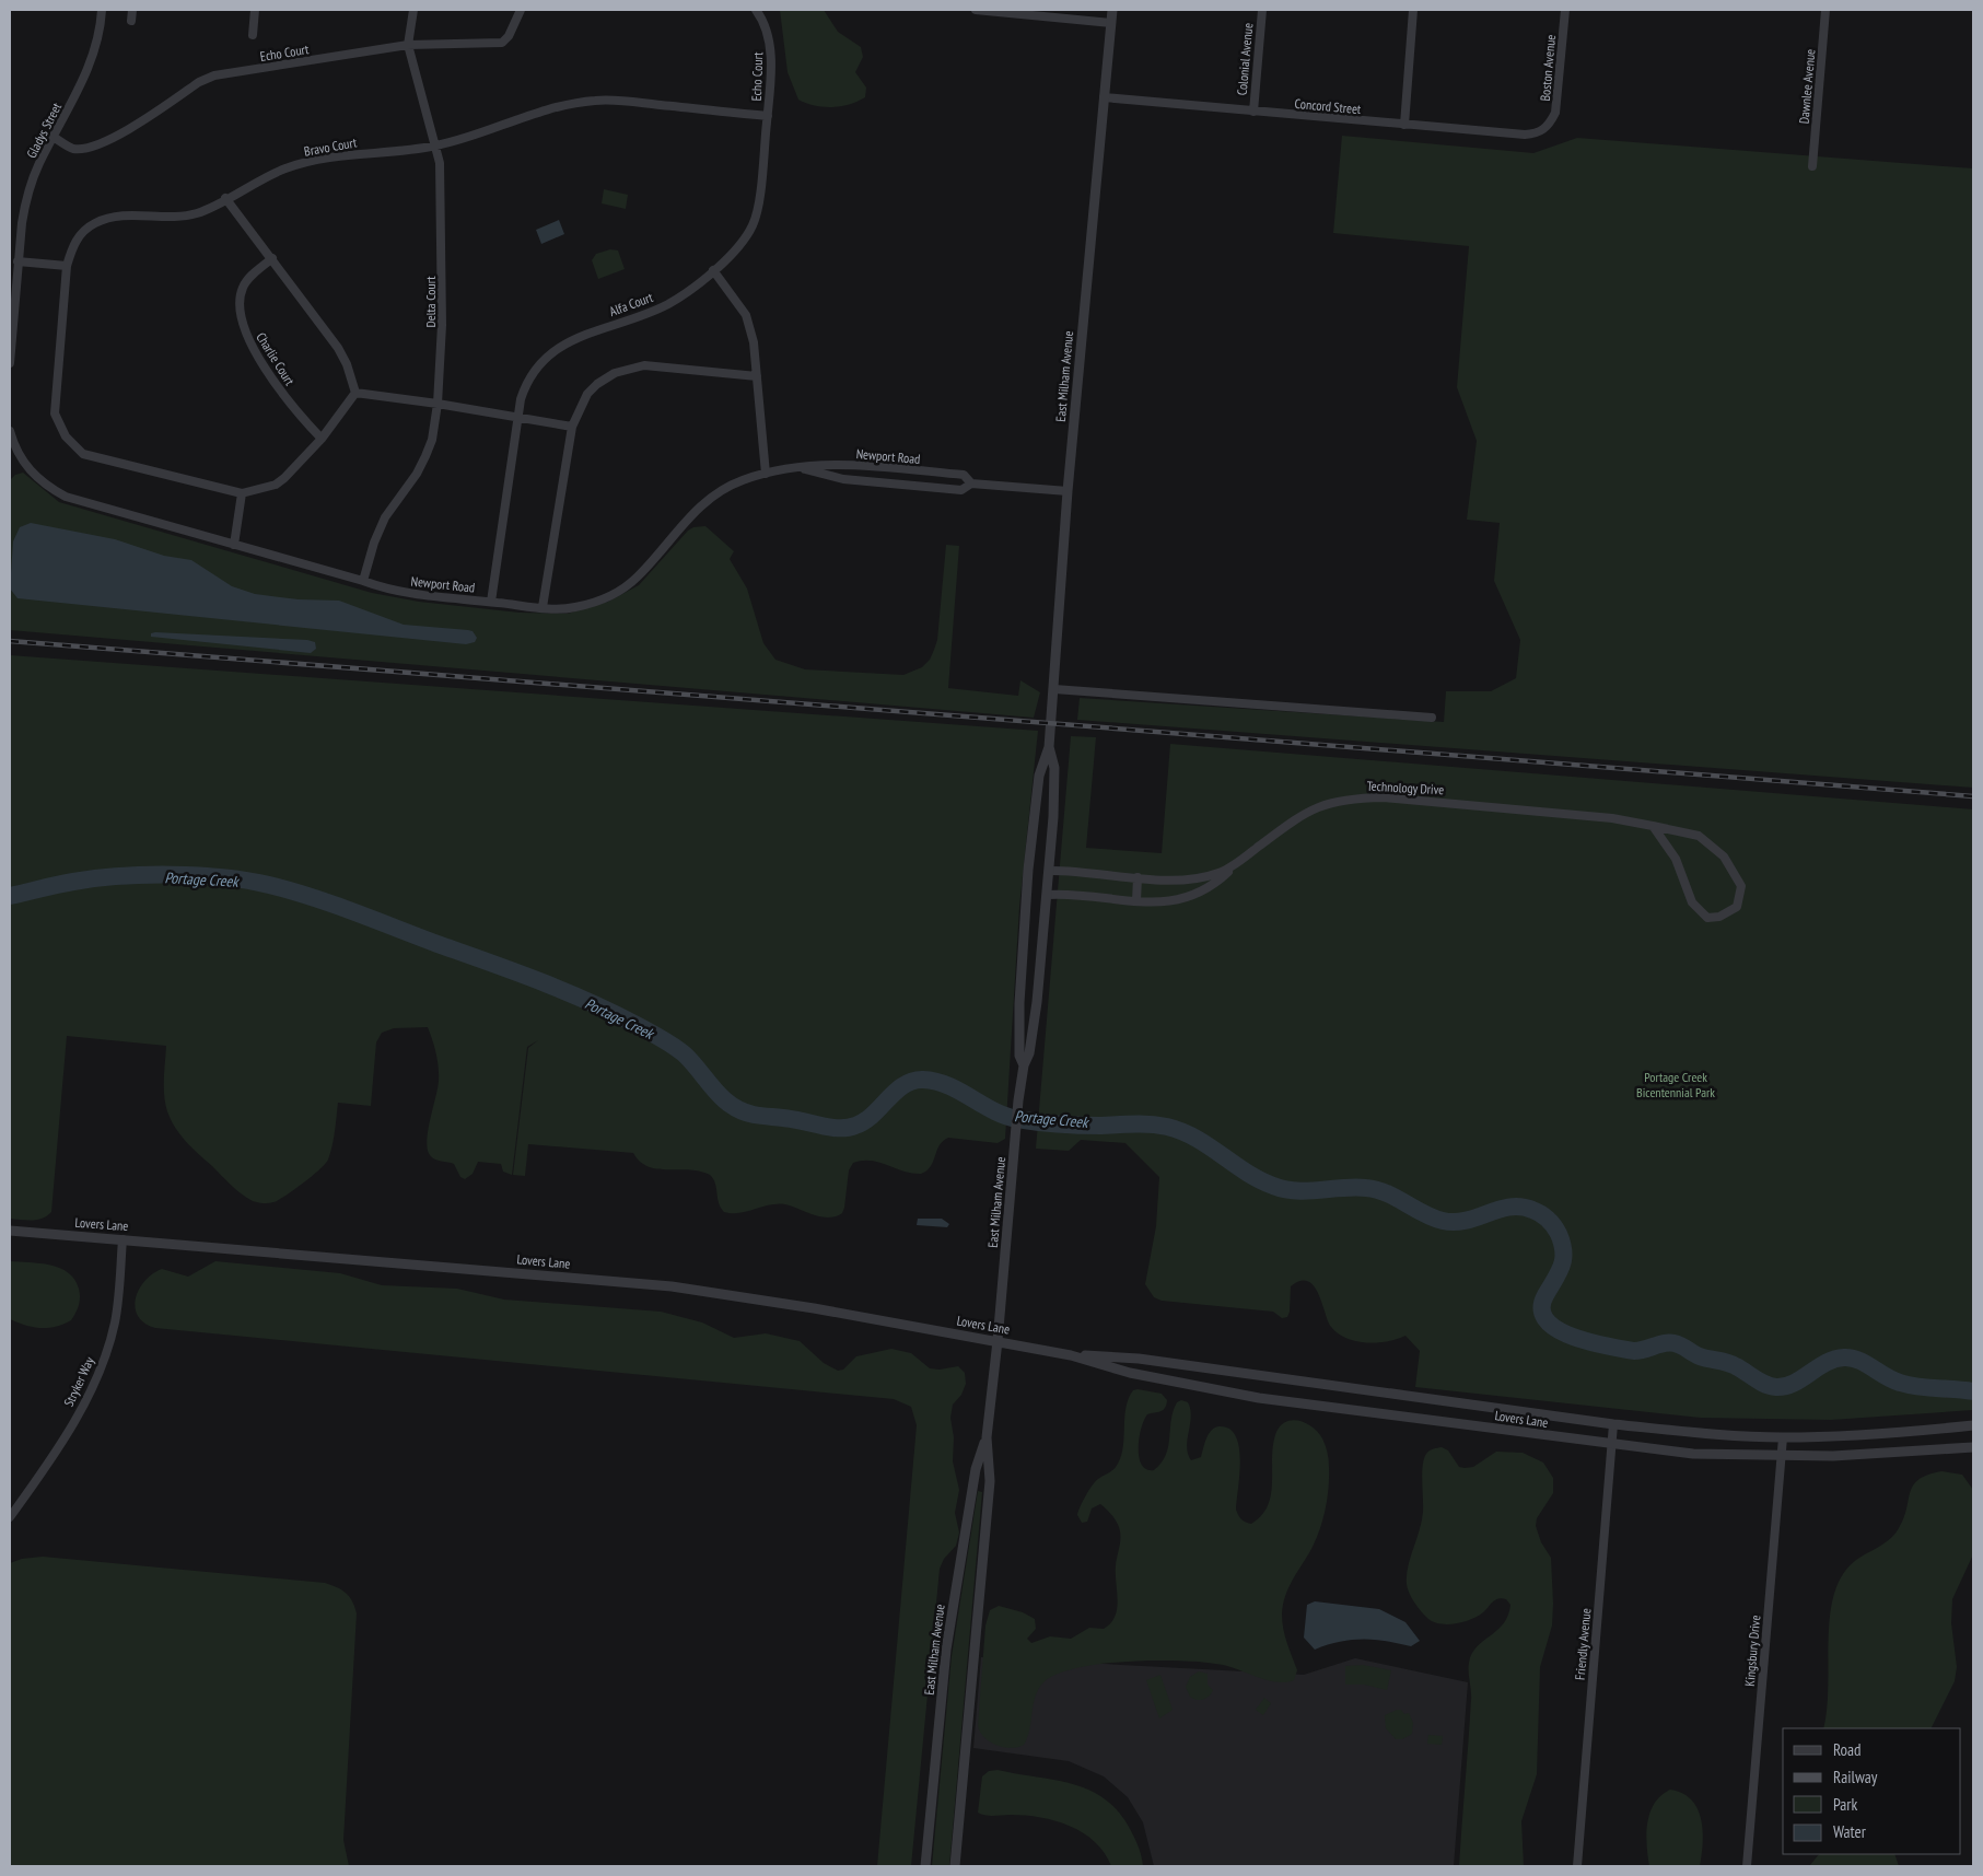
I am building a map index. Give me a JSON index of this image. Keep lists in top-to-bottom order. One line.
{"streets":{"street":["Echo Court","Colonial Avenue","Boston Avenue","Dawnlee Avenue","Concord Street","Gladys Street","Bravo Court","Delta Court","Alfa Court","Charlie Court","East Milham Avenue","Newport Road","Technology Drive","Lovers Lane","Stryker Way","Friendly Avenue","Kingsbury Drive"]},"crossings":[["Echo Court","Gladys Street"],["Echo Court","Bravo Court"],["Echo Court","Delta Court"],["Echo Court","Alfa Court"],["Colonial Avenue","Concord Street"],["Boston Avenue","Concord Street"],["Concord Street","East Milham Avenue"],["Bravo Court","Delta Court"],["Bravo Court","Alfa Court"],["Delta Court","Newport Road"],["Alfa Court","Newport Road"],["East Milham Avenue","Newport Road"],["East Milham Avenue","Technology Drive"],["East Milham Avenue","Lovers Lane"],["Lovers Lane","Stryker Way"],["Lovers Lane","Friendly Avenue"],["Lovers Lane","Kingsbury Drive"]],"water":["Portage Creek"],"parks":["Portage Creek Bicentennial Park"],"legend":["Road","Railway","Park","Water"]}
